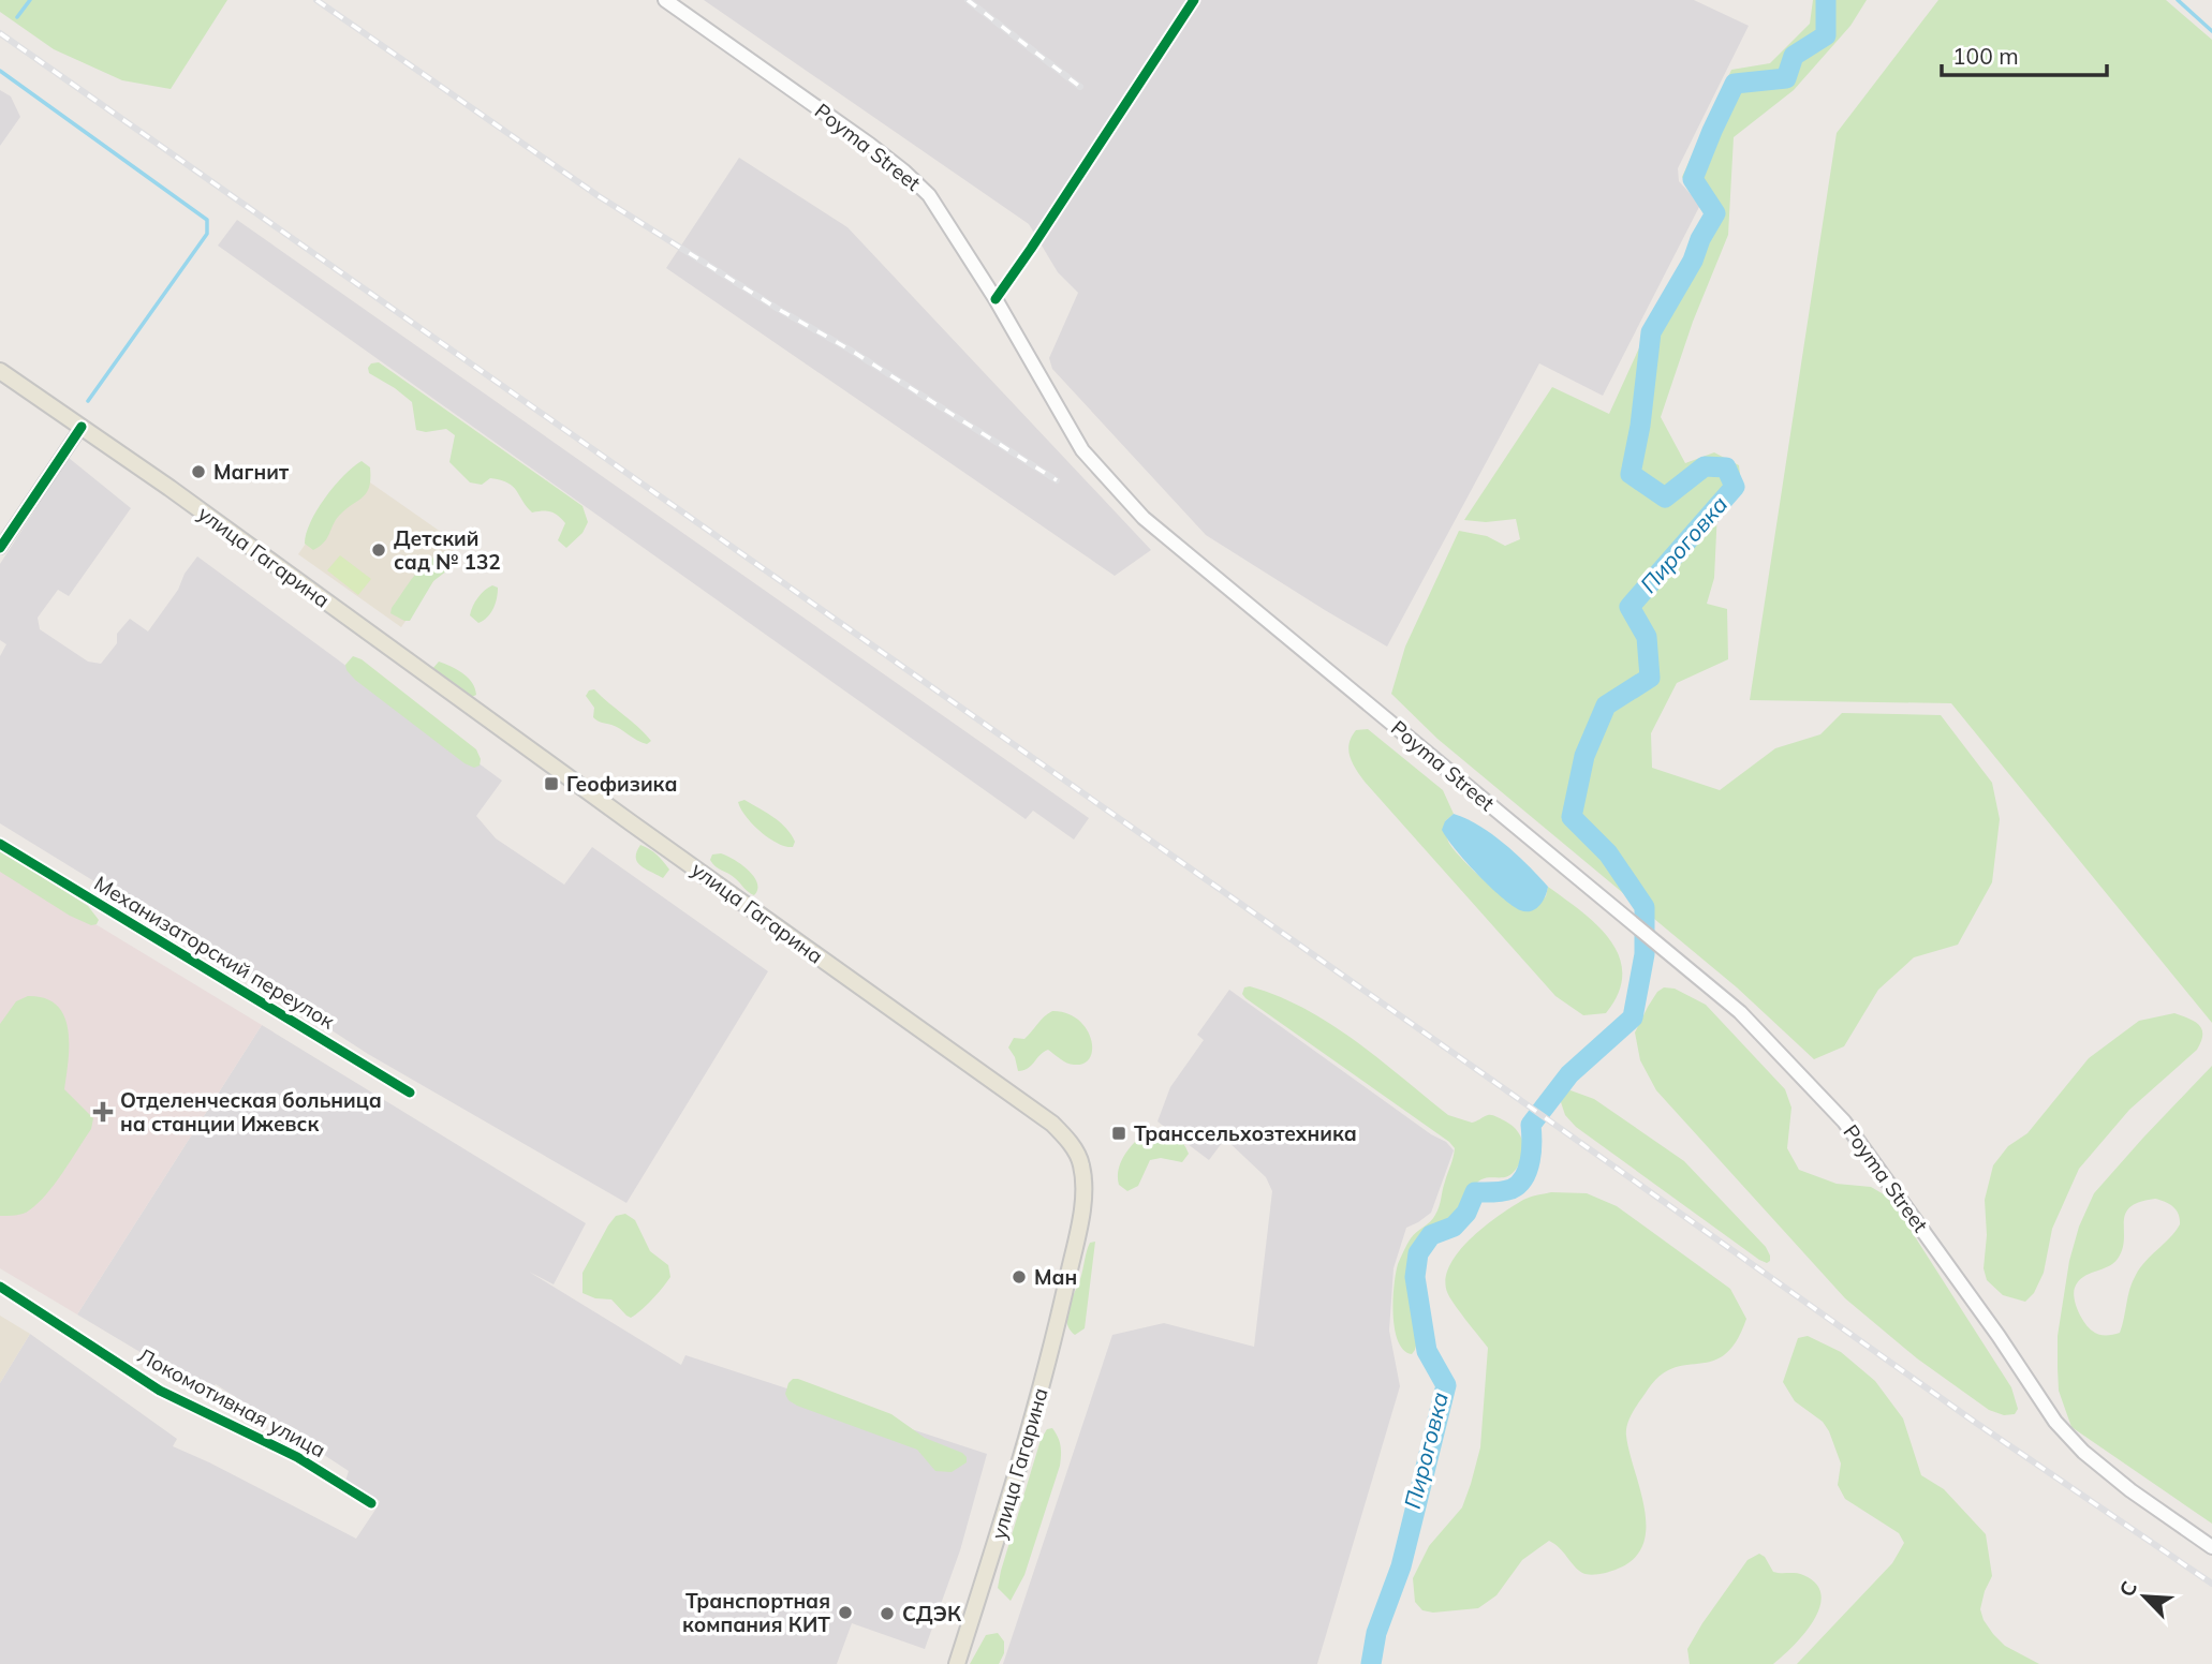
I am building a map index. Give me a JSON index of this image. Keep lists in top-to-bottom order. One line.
{"streets":{"main road":["Poyma Street","улица Гагарина"],"street":["Механизаторский переулок","Локомотивная улица"]},"water":["Пироговка"],"places":{"other":["Магнит","Детский сад № 132","Ман","Транспортная компания КИТ","СДЭК"],"transit":["Геофизика","Транссельхозтехника"],"health":["Отделенческая больница на станции Ижевск"]},"scale_bar":"100 m","north":"top left"}
